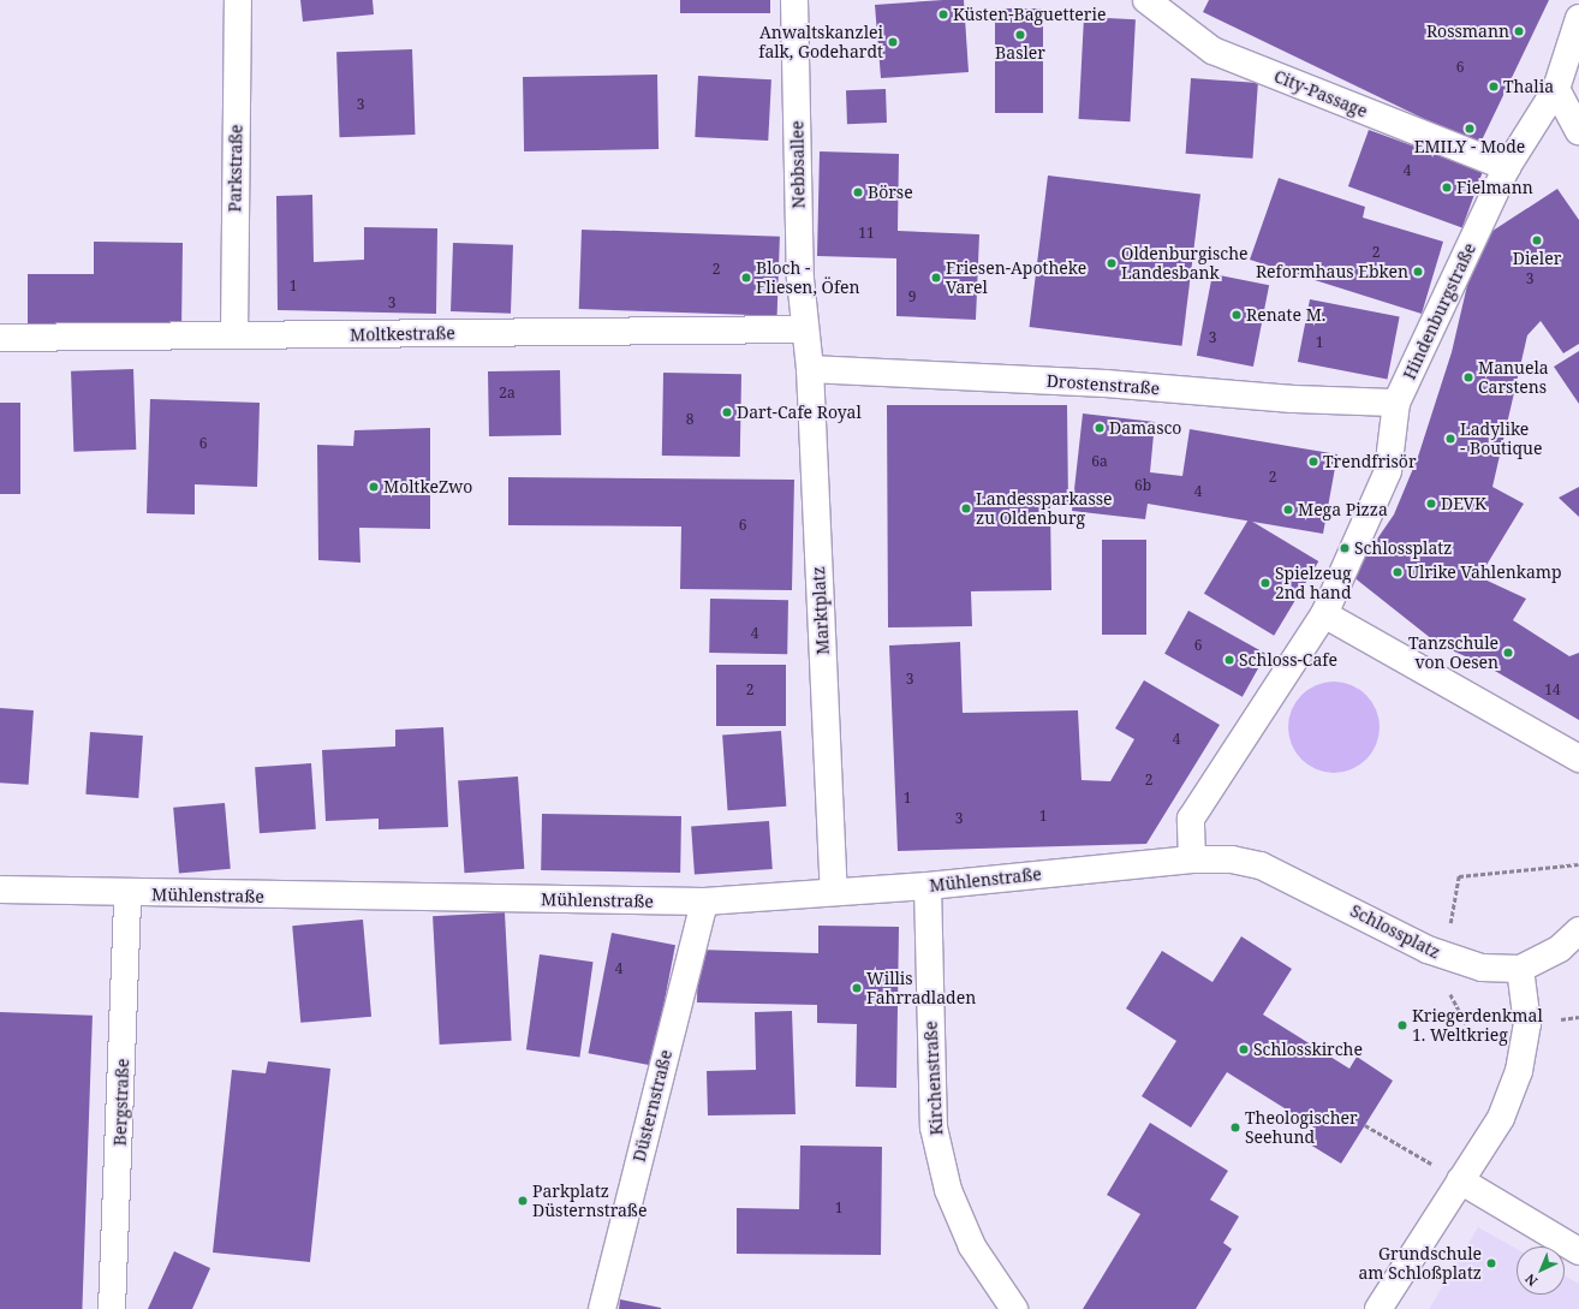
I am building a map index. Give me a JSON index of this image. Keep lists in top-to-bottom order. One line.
{"streets":{"street":["City-Passage","Nebbsallee","Parkstraße","Hindenburgstraße","Moltkestraße","Drostenstraße","Marktplatz","Mühlenstraße","Schlossplatz","Kirchenstraße","Bergstraße","Düsternstraße"]},"crossings":[["City-Passage","Hindenburgstraße"],["Nebbsallee","Moltkestraße"],["Nebbsallee","Marktplatz"],["Parkstraße","Moltkestraße"],["Hindenburgstraße","Drostenstraße"],["Moltkestraße","Marktplatz"],["Drostenstraße","Marktplatz"],["Marktplatz","Mühlenstraße"],["Mühlenstraße","Schlossplatz"],["Mühlenstraße","Kirchenstraße"],["Mühlenstraße","Bergstraße"],["Mühlenstraße","Düsternstraße"]],"places":["Küsten-Baguetterie","Rossmann","Basler","Anwaltskanzlei falk, Godehardt","Thalia","EMILY - Mode","Fielmann","Börse","Dieler","Oldenburgische Landesbank","Reformhaus Ebken","Bloch - Fliesen, Öfen","Friesen-Apotheke Varel","Renate M.","Manuela Carstens","Dart-Cafe Royal","Damasco","Ladylike - Boutique","Trendfrisör","MoltkeZwo","DEVK","Landessparkasse zu Oldenburg","Mega Pizza","Schlossplatz","Ulrike Vahlenkamp","Spielzeug 2nd hand","Tanzschule von Oesen","Schloss-Cafe","Willis Fahrradladen","Kriegerdenkmal 1. Weltkrieg","Schlosskirche","Theologischer Seehund","Parkplatz Düsternstraße","Grundschule am Schloßplatz"],"house_numbers":["6","3","4","11","2","2","3","1","9","3","3","1","2a","8","6","6a","2","6b","4","6","4","6","3","2","14","4","2","1","1","3","4","1"],"north":"bottom left"}
